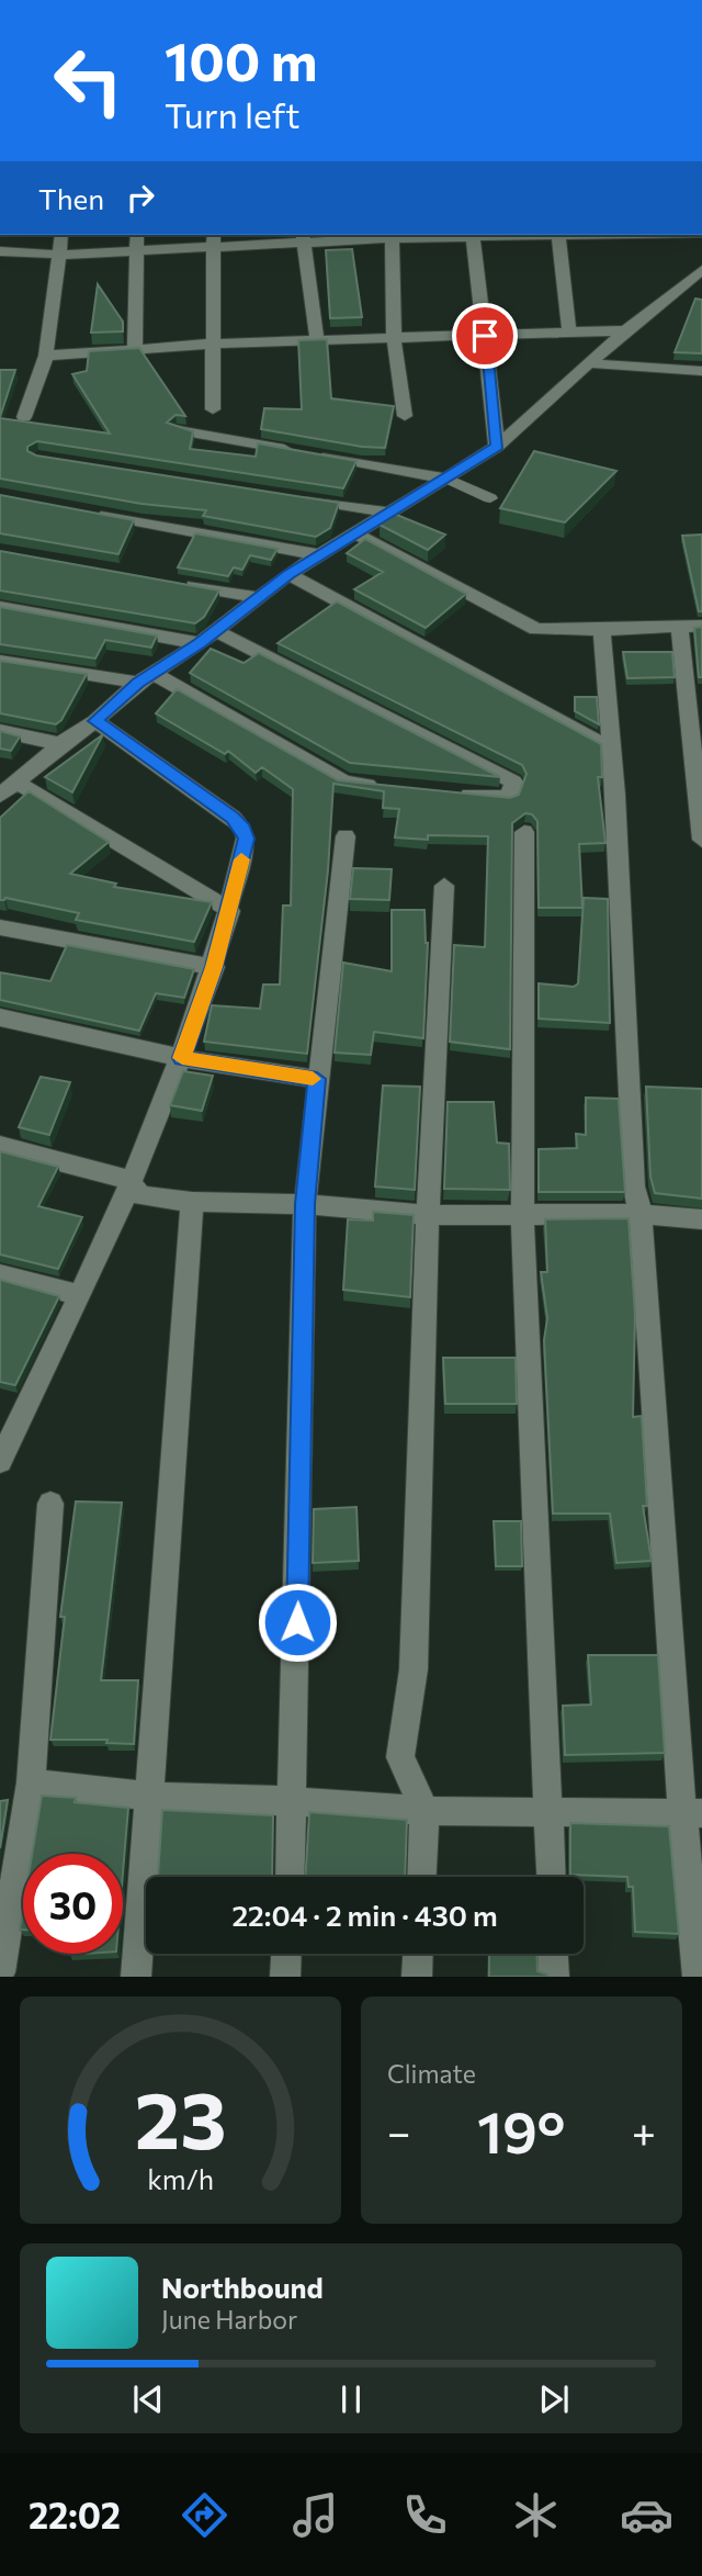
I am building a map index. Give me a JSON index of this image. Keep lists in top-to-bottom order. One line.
{"page":{"turn":["100 m","Turn left"],"then":"Then","limit":"30","trip":"22:04 · 2 min · 430 m","tile":"Climate","heat":["−","19°","+"],"song":["Northbound","June Harbor"],"tabs":"22:02","gauge":["23","km/h"]}}
